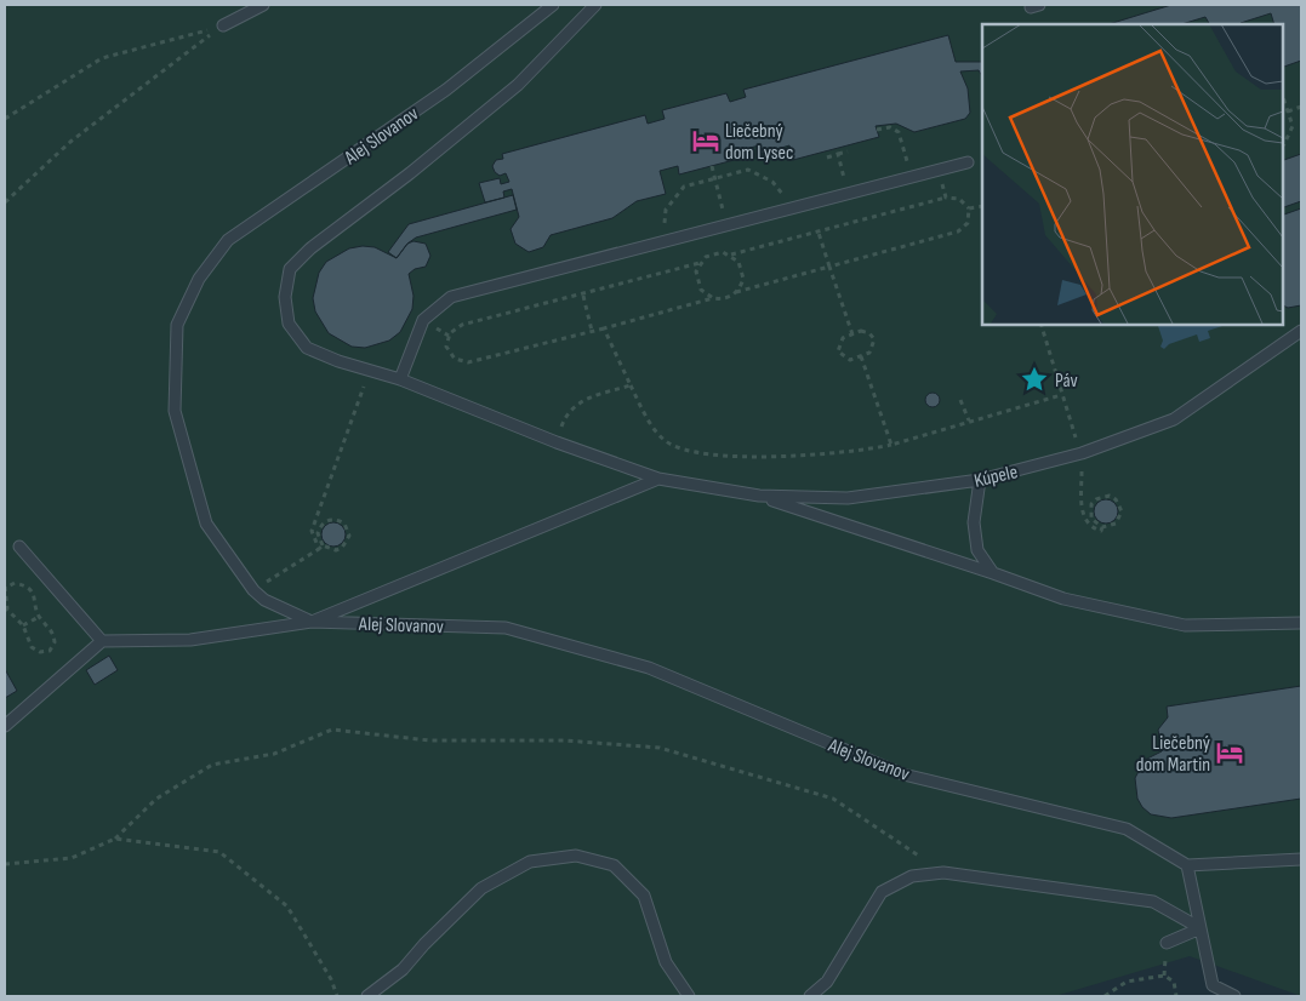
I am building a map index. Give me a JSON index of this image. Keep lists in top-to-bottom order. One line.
{"streets":{"lane":["Alej Slovanov","Kúpele"]},"places":{"hotel":["Liečebný dom Lysec","Liečebný dom Martin"],"place":["Páv"]}}
